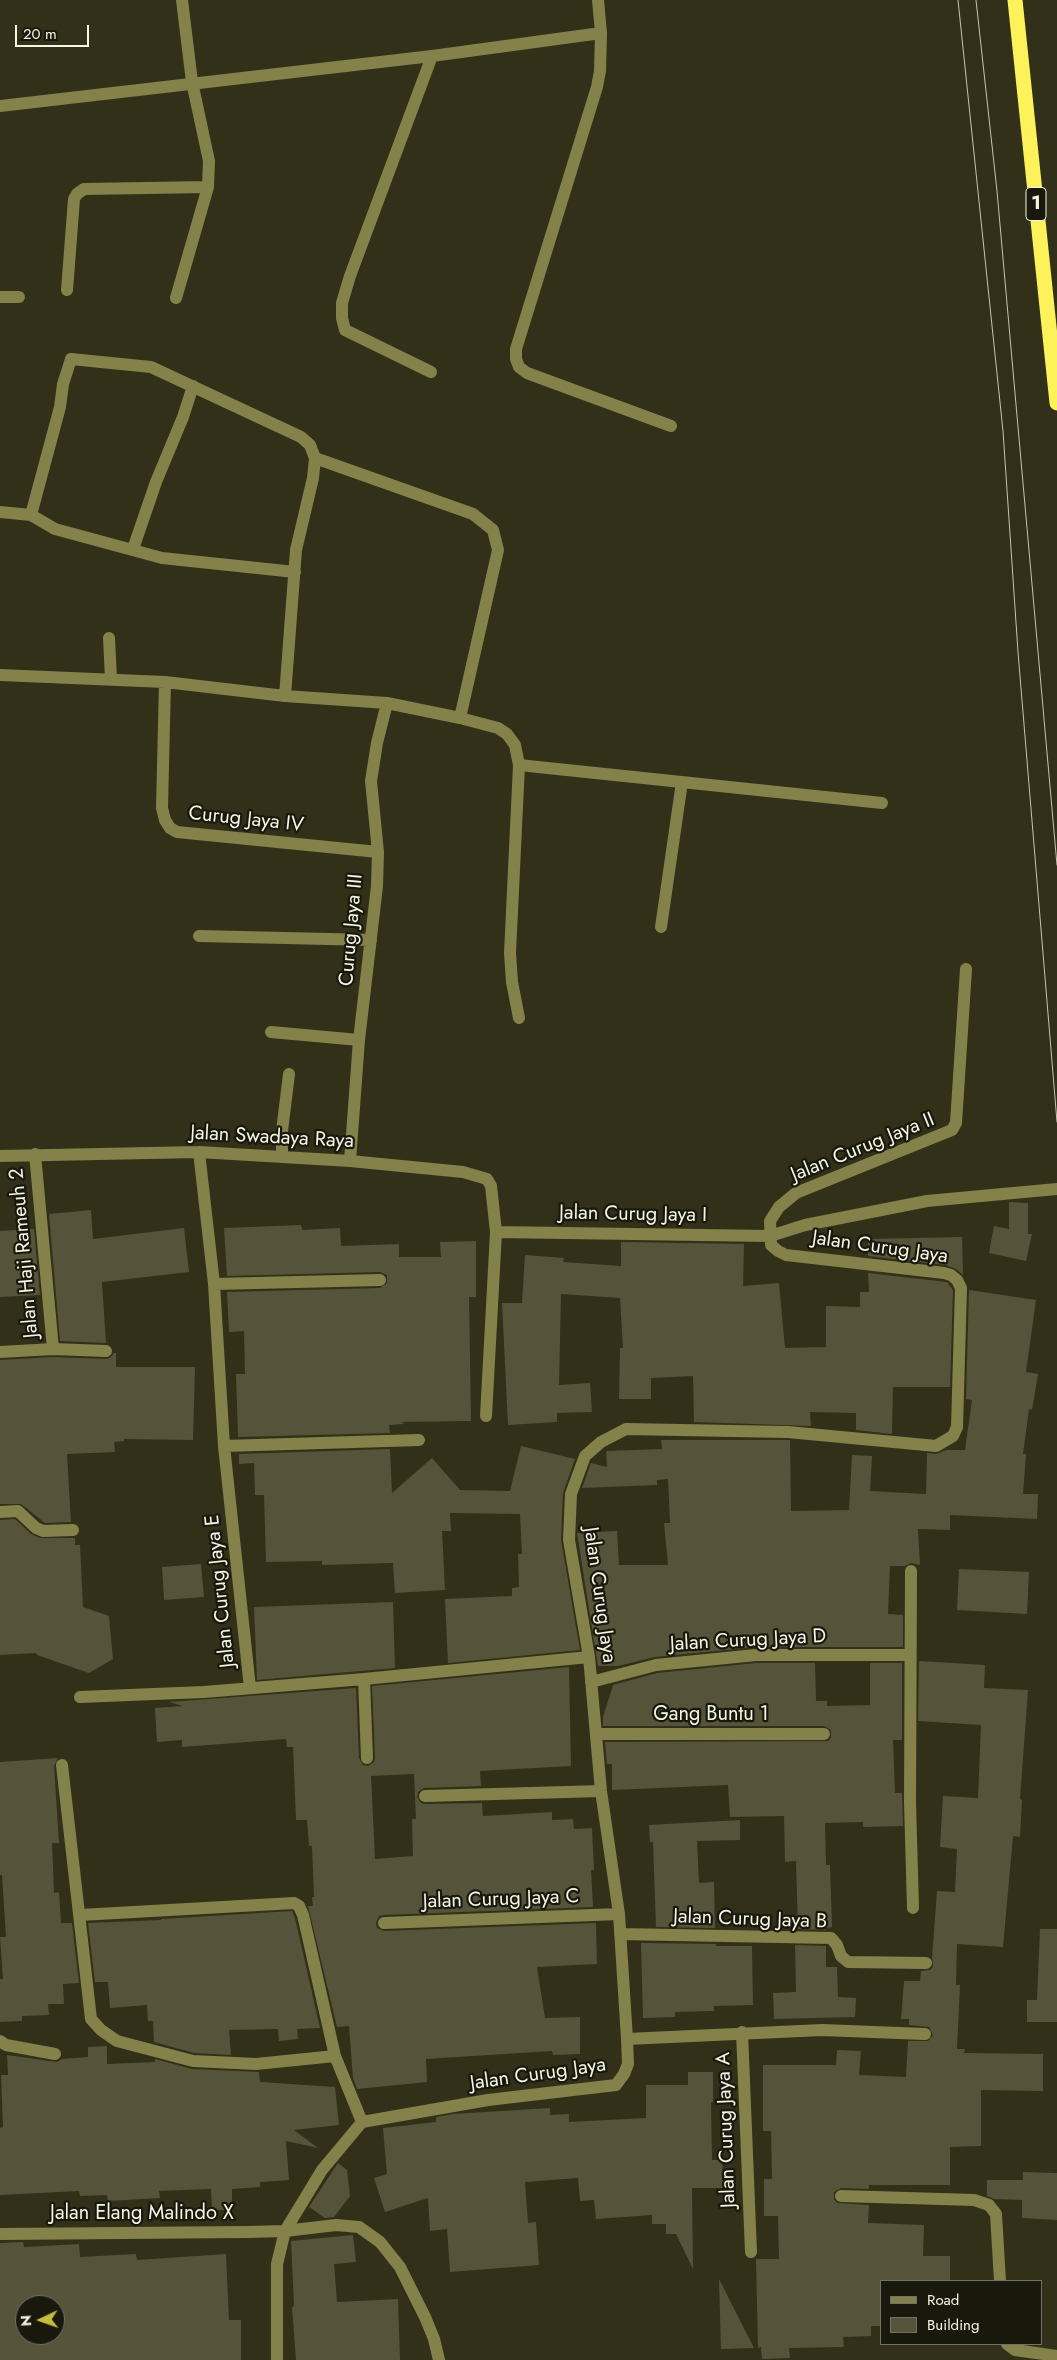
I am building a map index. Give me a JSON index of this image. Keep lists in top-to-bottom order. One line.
{"streets":{"highway":["1"],"street":["Curug Jaya IV","Curug Jaya III","Jalan Swadaya Raya","Jalan Curug Jaya II","Jalan Curug Jaya I","Jalan Curug Jaya","Jalan Haji Rameuh 2","Jalan Curug Jaya E","Jalan Curug Jaya D","Gang Buntu 1","Jalan Curug Jaya C","Jalan Curug Jaya B","Jalan Curug Jaya A","Jalan Elang Malindo X"]},"crossings":[["Curug Jaya IV","Curug Jaya III"],["Curug Jaya III","Jalan Swadaya Raya"],["Jalan Swadaya Raya","Jalan Curug Jaya I"],["Jalan Swadaya Raya","Jalan Haji Rameuh 2"],["Jalan Swadaya Raya","Jalan Curug Jaya E"],["Jalan Curug Jaya II","Jalan Curug Jaya I"],["Jalan Curug Jaya II","Jalan Curug Jaya"],["Jalan Curug Jaya I","Jalan Curug Jaya"],["Jalan Curug Jaya","Jalan Curug Jaya E"],["Jalan Curug Jaya","Jalan Curug Jaya D"],["Jalan Curug Jaya","Gang Buntu 1"],["Jalan Curug Jaya","Jalan Curug Jaya C"],["Jalan Curug Jaya","Jalan Curug Jaya B"],["Jalan Curug Jaya","Jalan Curug Jaya A"]],"legend":["Road","Building"],"scale_bar":"20 m","north":"left"}
